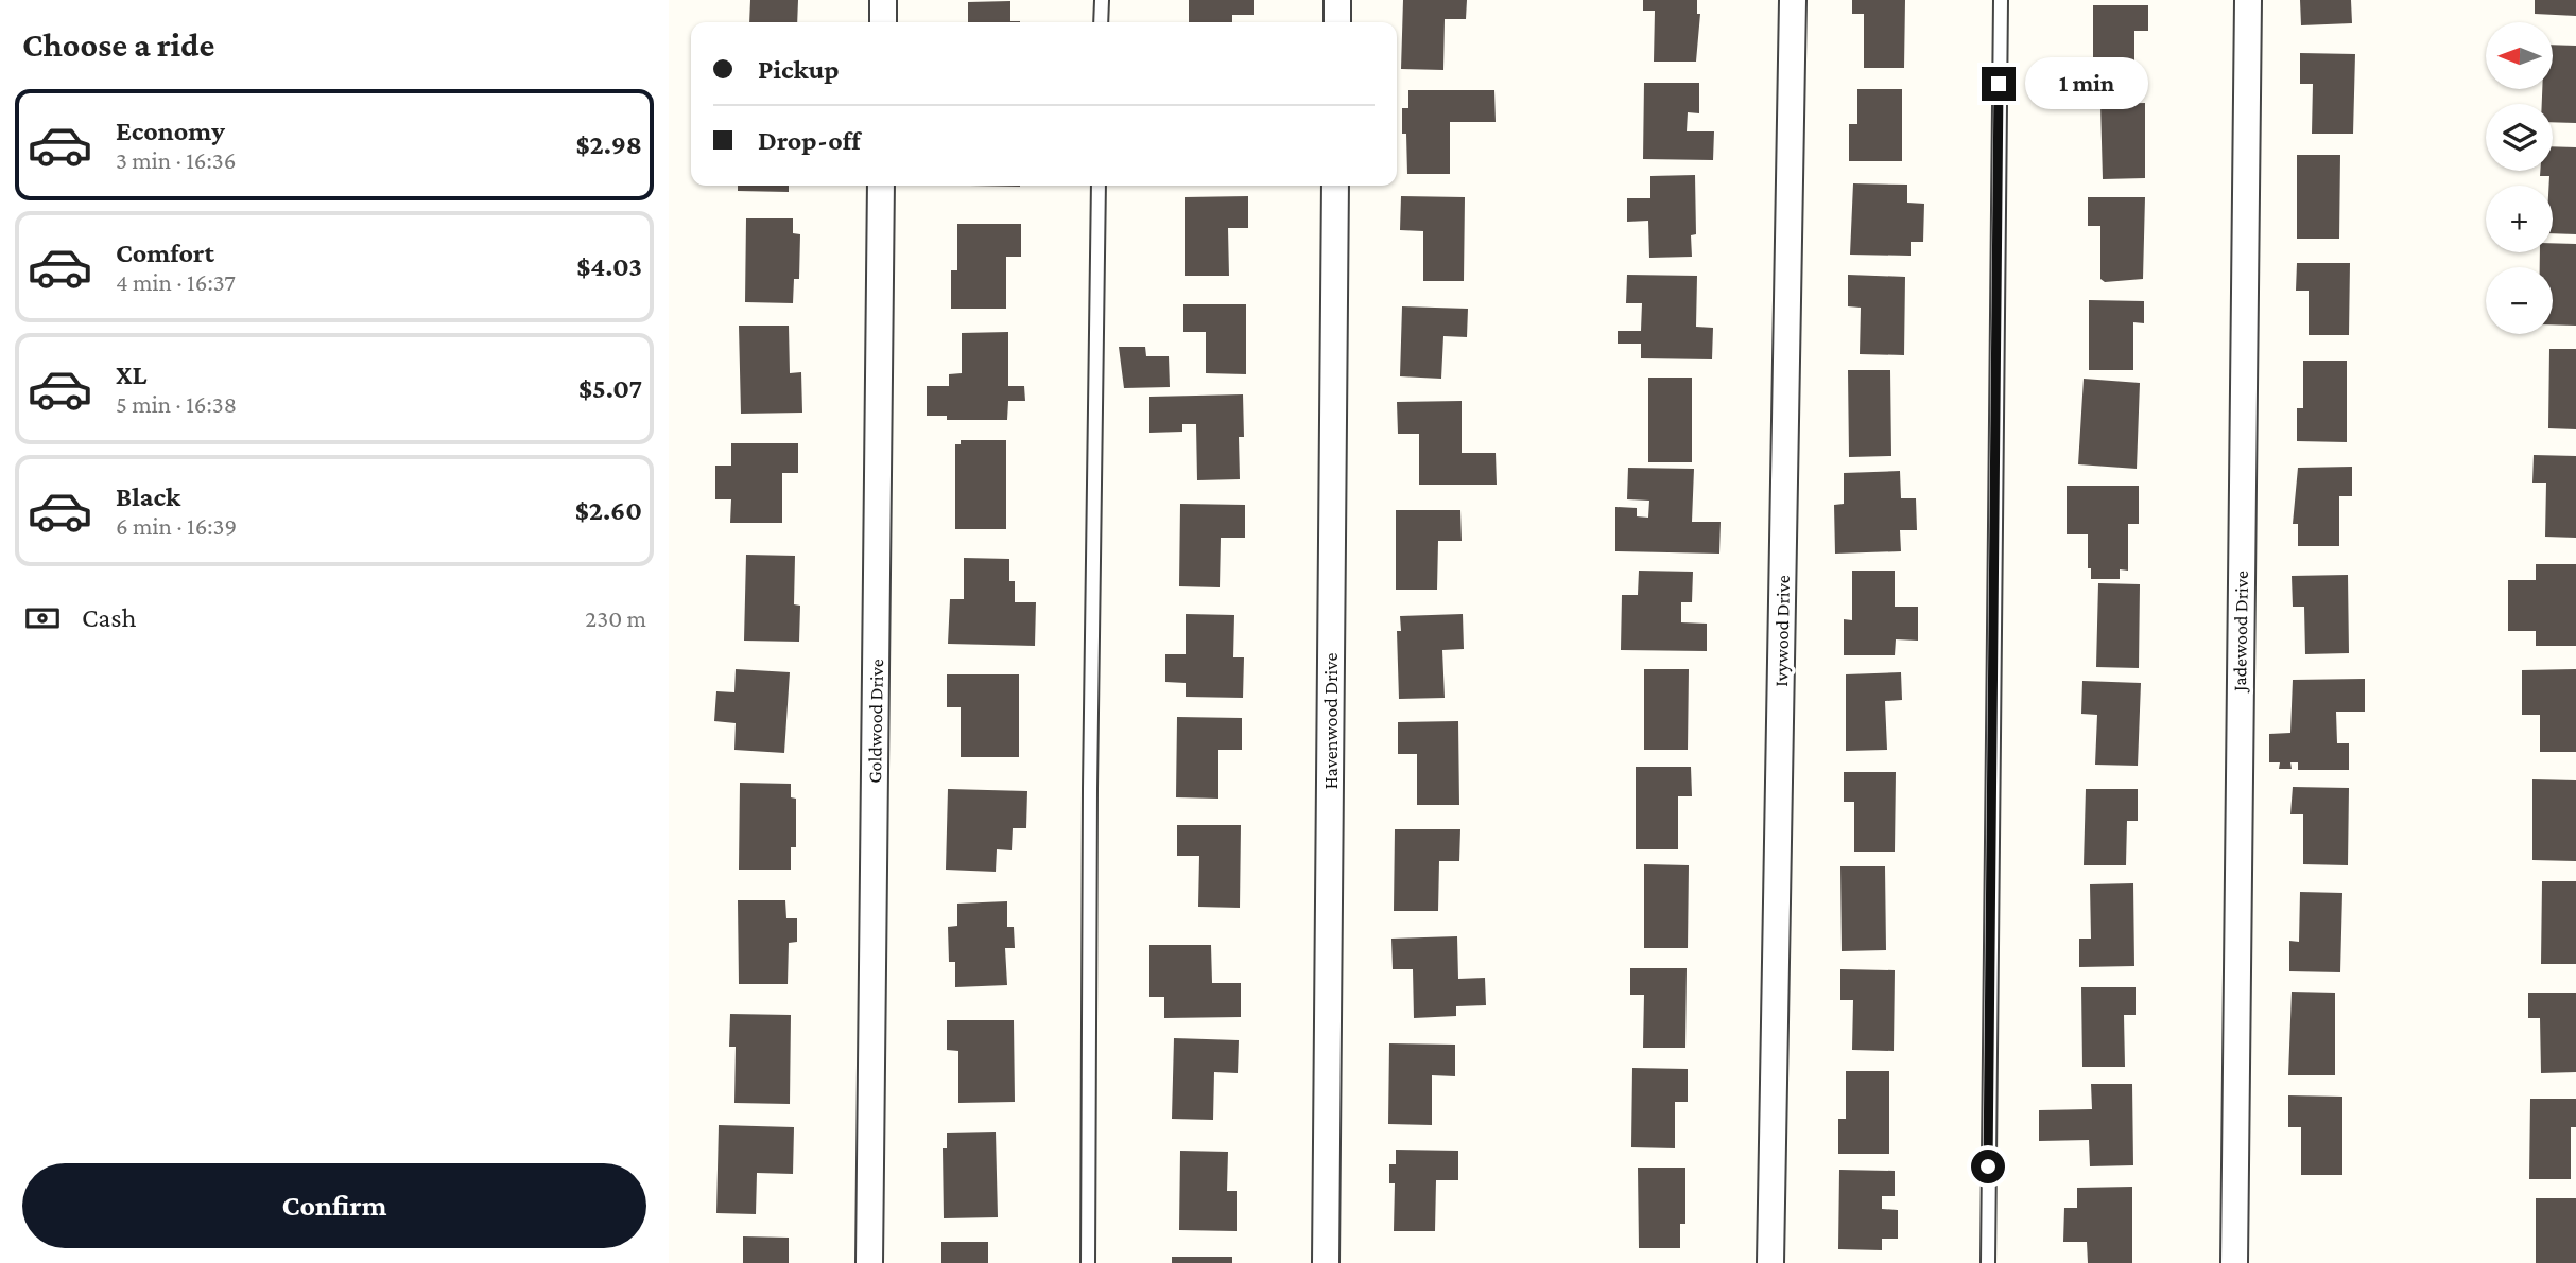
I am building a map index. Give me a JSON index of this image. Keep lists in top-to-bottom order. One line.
{"streets":{"street":["Ivywood Drive","Jadewood Drive","Goldwood Drive","Havenwood Drive"]},"north":"left","page":{"heading":"Choose a ride","map_buttons":["+","−"],"banner":["Pickup","Drop-off"],"bubble":"1 min","list":[{"name":"Economy","note":"3 min · 16:36","value":"$2.98"},{"name":"Comfort","note":"4 min · 16:37","value":"$4.03"},{"name":"XL","note":"5 min · 16:38","value":"$5.07"},{"name":"Black","note":"6 min · 16:39","value":"$2.60"}],"pay":["Cash","230 m"],"buttons":"Confirm"}}
